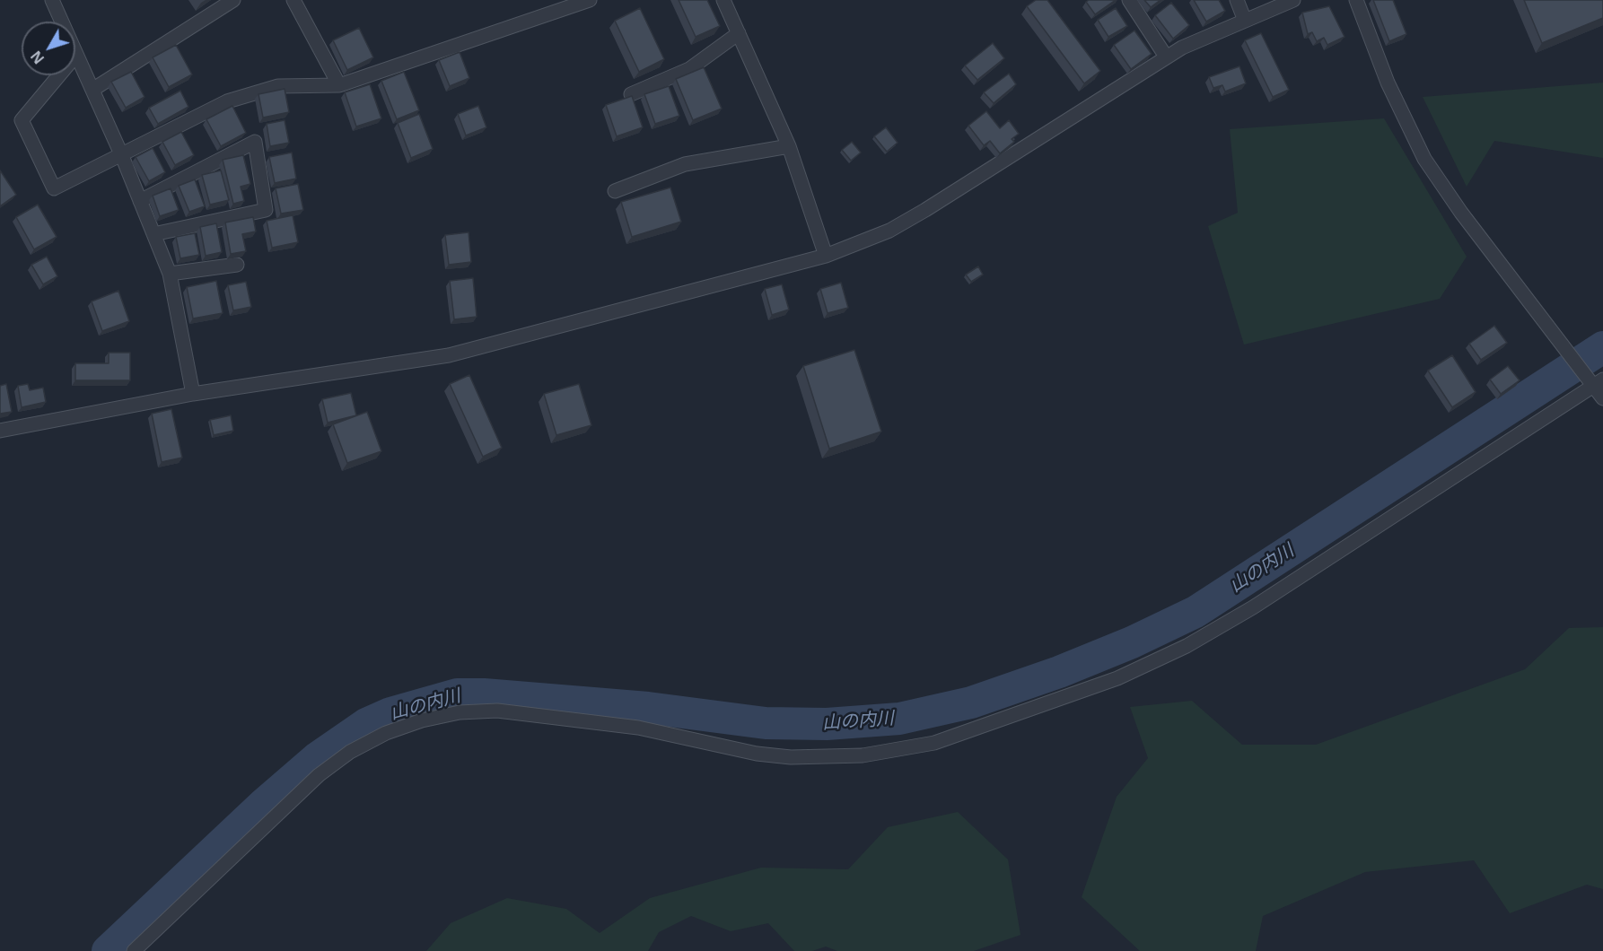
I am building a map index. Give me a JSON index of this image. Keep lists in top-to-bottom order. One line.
{"water":["山の内川"],"north":"bottom left"}
